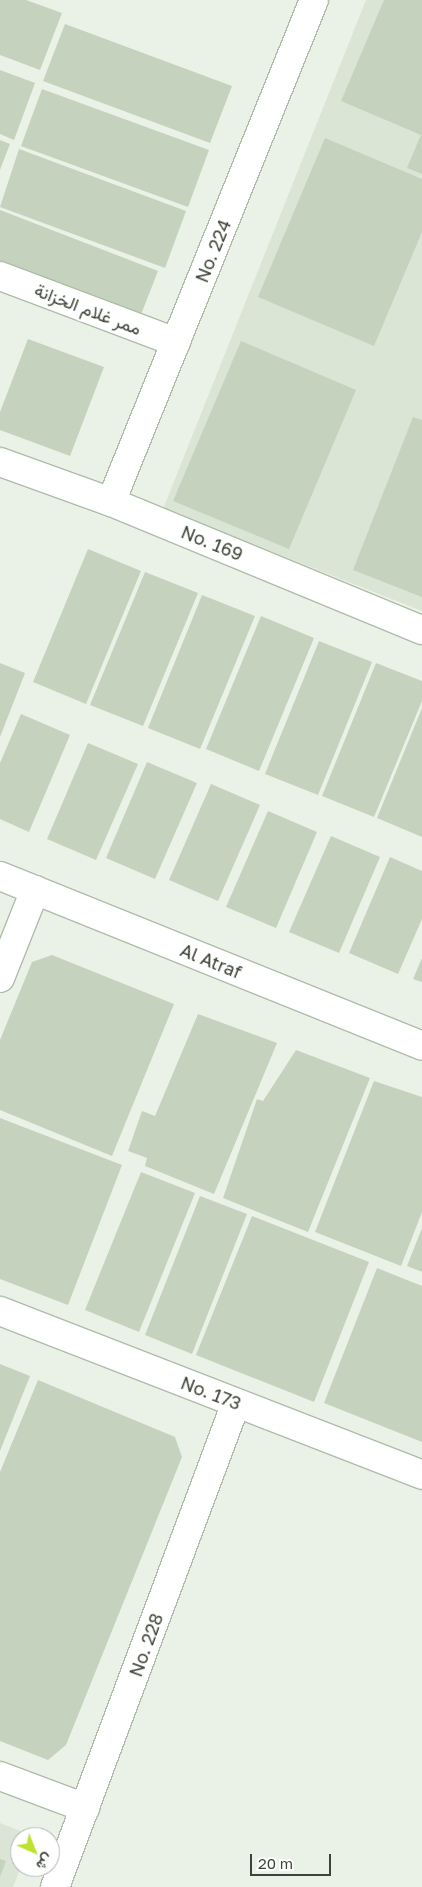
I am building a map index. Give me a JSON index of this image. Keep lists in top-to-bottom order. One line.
{"streets":{"street":["No. 224","ممر غلام الخزانة","No. 169","Al Atraf","No. 173","No. 228"]},"crossings":[["No. 224","ممر غلام الخزانة"],["No. 224","No. 169"],["No. 173","No. 228"]],"scale_bar":"20 m","north":"bottom right"}
